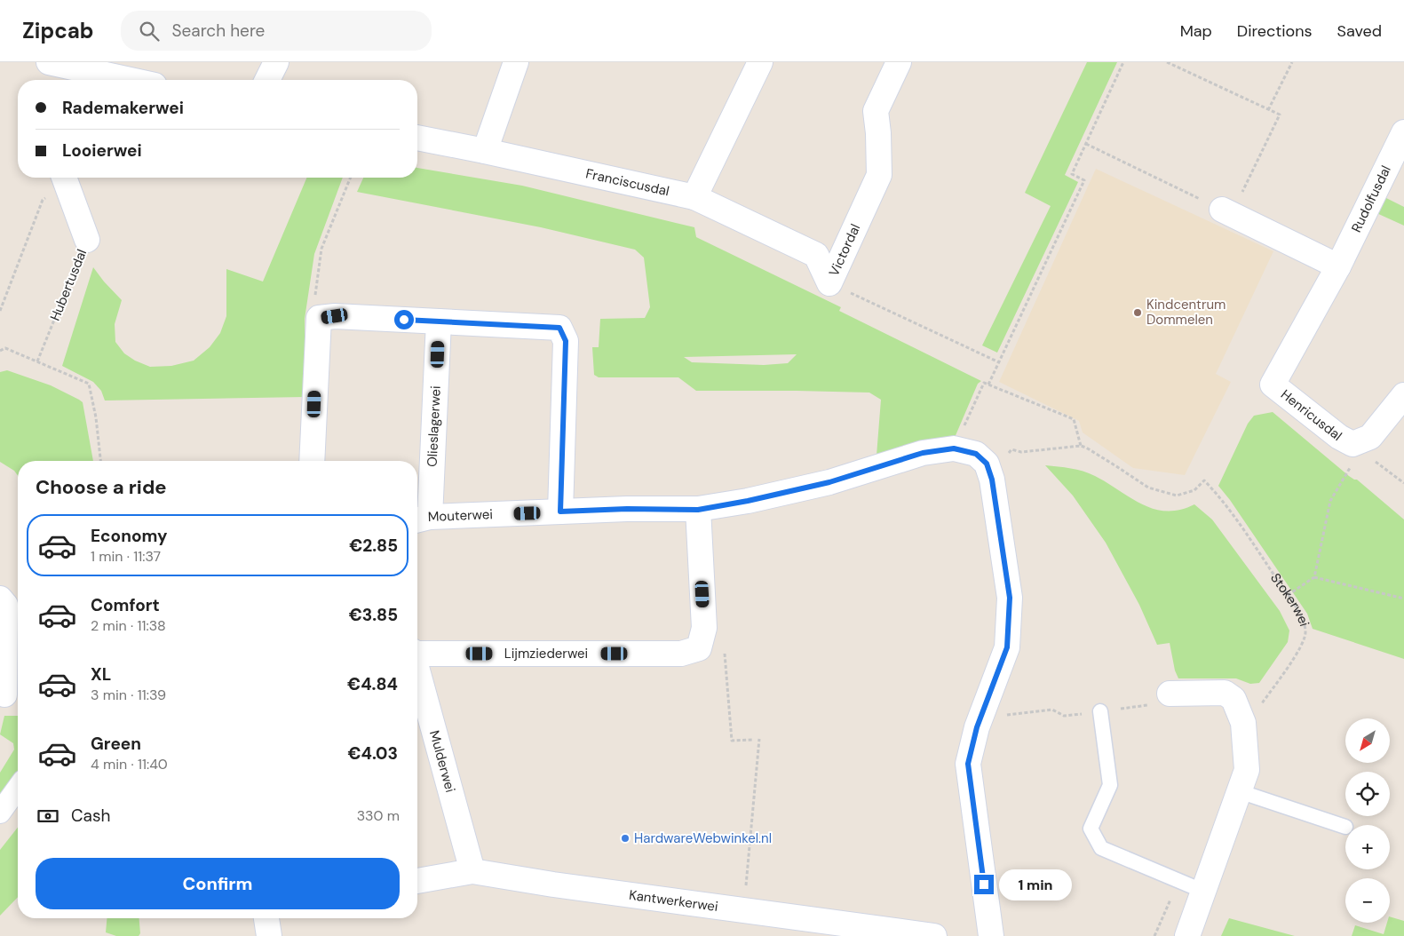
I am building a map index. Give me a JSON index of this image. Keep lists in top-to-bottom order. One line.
{"streets":{"street":["Franciscusdal","Rudolfusdal","Victordal","Hubertusdal","Henricusdal","Olieslagerwei","Mouterwei","Lijmziederwei","Mulderwei","Kantwerkerwei"],"path":["Stokerwei"]},"crossings":[["Franciscusdal","Victordal"],["Rudolfusdal","Henricusdal"],["Olieslagerwei","Mouterwei"],["Mulderwei","Kantwerkerwei"]],"places":["Kindcentrum Dommelen","HardwareWebwinkel.nl"],"north":"bottom left","page":{"header":"Zipcab","search":"Search here","nav":["Map","Directions","Saved"],"banner":["Rademakerwei","Looierwei"],"heading":"Choose a ride","list":[{"name":"Economy","note":"1 min · 11:37","value":"€2.85"},{"name":"Comfort","note":"2 min · 11:38","value":"€3.85"},{"name":"XL","note":"3 min · 11:39","value":"€4.84"},{"name":"Green","note":"4 min · 11:40","value":"€4.03"}],"map_buttons":["+","−"],"pay":["Cash","330 m"],"buttons":"Confirm","bubble":"1 min"}}
